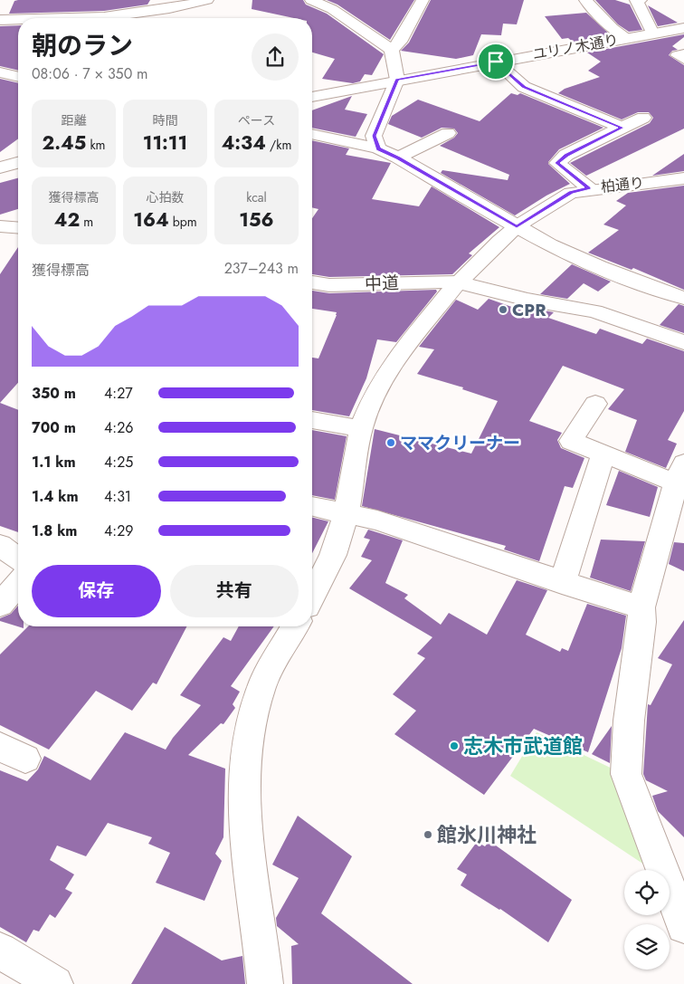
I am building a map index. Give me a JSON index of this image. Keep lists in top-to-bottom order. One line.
{"streets":{"street":["ユリノ木通り","柏通り","中道"]},"crossings":[["柏通り","中道"]],"places":["CPR","ママクリーナー","志木市武道館","館氷川神社"],"page":{"heading":["朝のラン","08:06 · 7 × 350 m"],"stats":[["距離","2.45 km"],["時間","11:11"],["ペース","4:34 /km"],["獲得標高","42 m"],["心拍数","164 bpm"],["kcal","156"]],"chart":["獲得標高","237–243 m"],"list":[{"name":"350 m","note":"4:27"},{"name":"700 m","note":"4:26"},{"name":"1.1 km","note":"4:25"},{"name":"1.4 km","note":"4:31"},{"name":"1.8 km","note":"4:29"}],"buttons":["保存","共有"]}}
